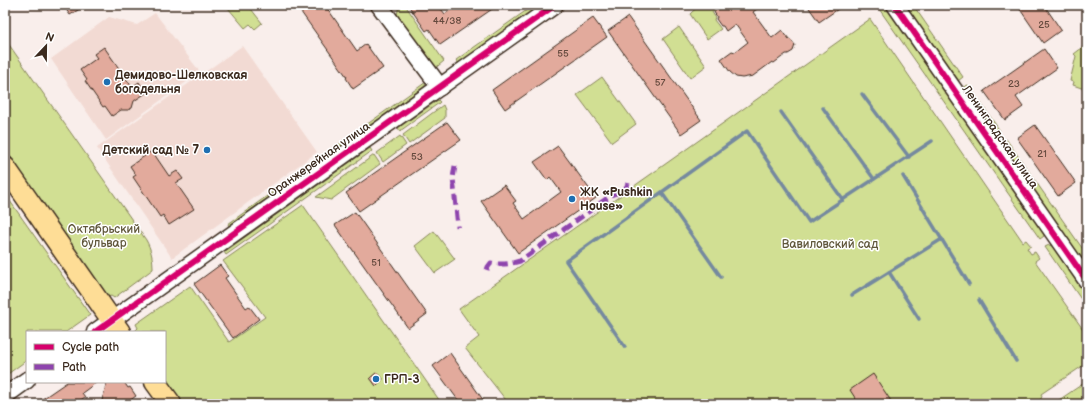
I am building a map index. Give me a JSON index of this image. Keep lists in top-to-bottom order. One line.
{"streets":{"street":["Ленинградская улица","Оранжерейная улица"]},"parks":["Октябрьский бульвар","Вавиловский сад"],"places":["Демидово-Шелковская богадельня","Детский сад № 7","ЖК «Pushkin House»","ГРП-3"],"house_numbers":["44/38","25","55","57","23","21","53","51"],"legend":["Cycle path","Path"],"north":"top"}
